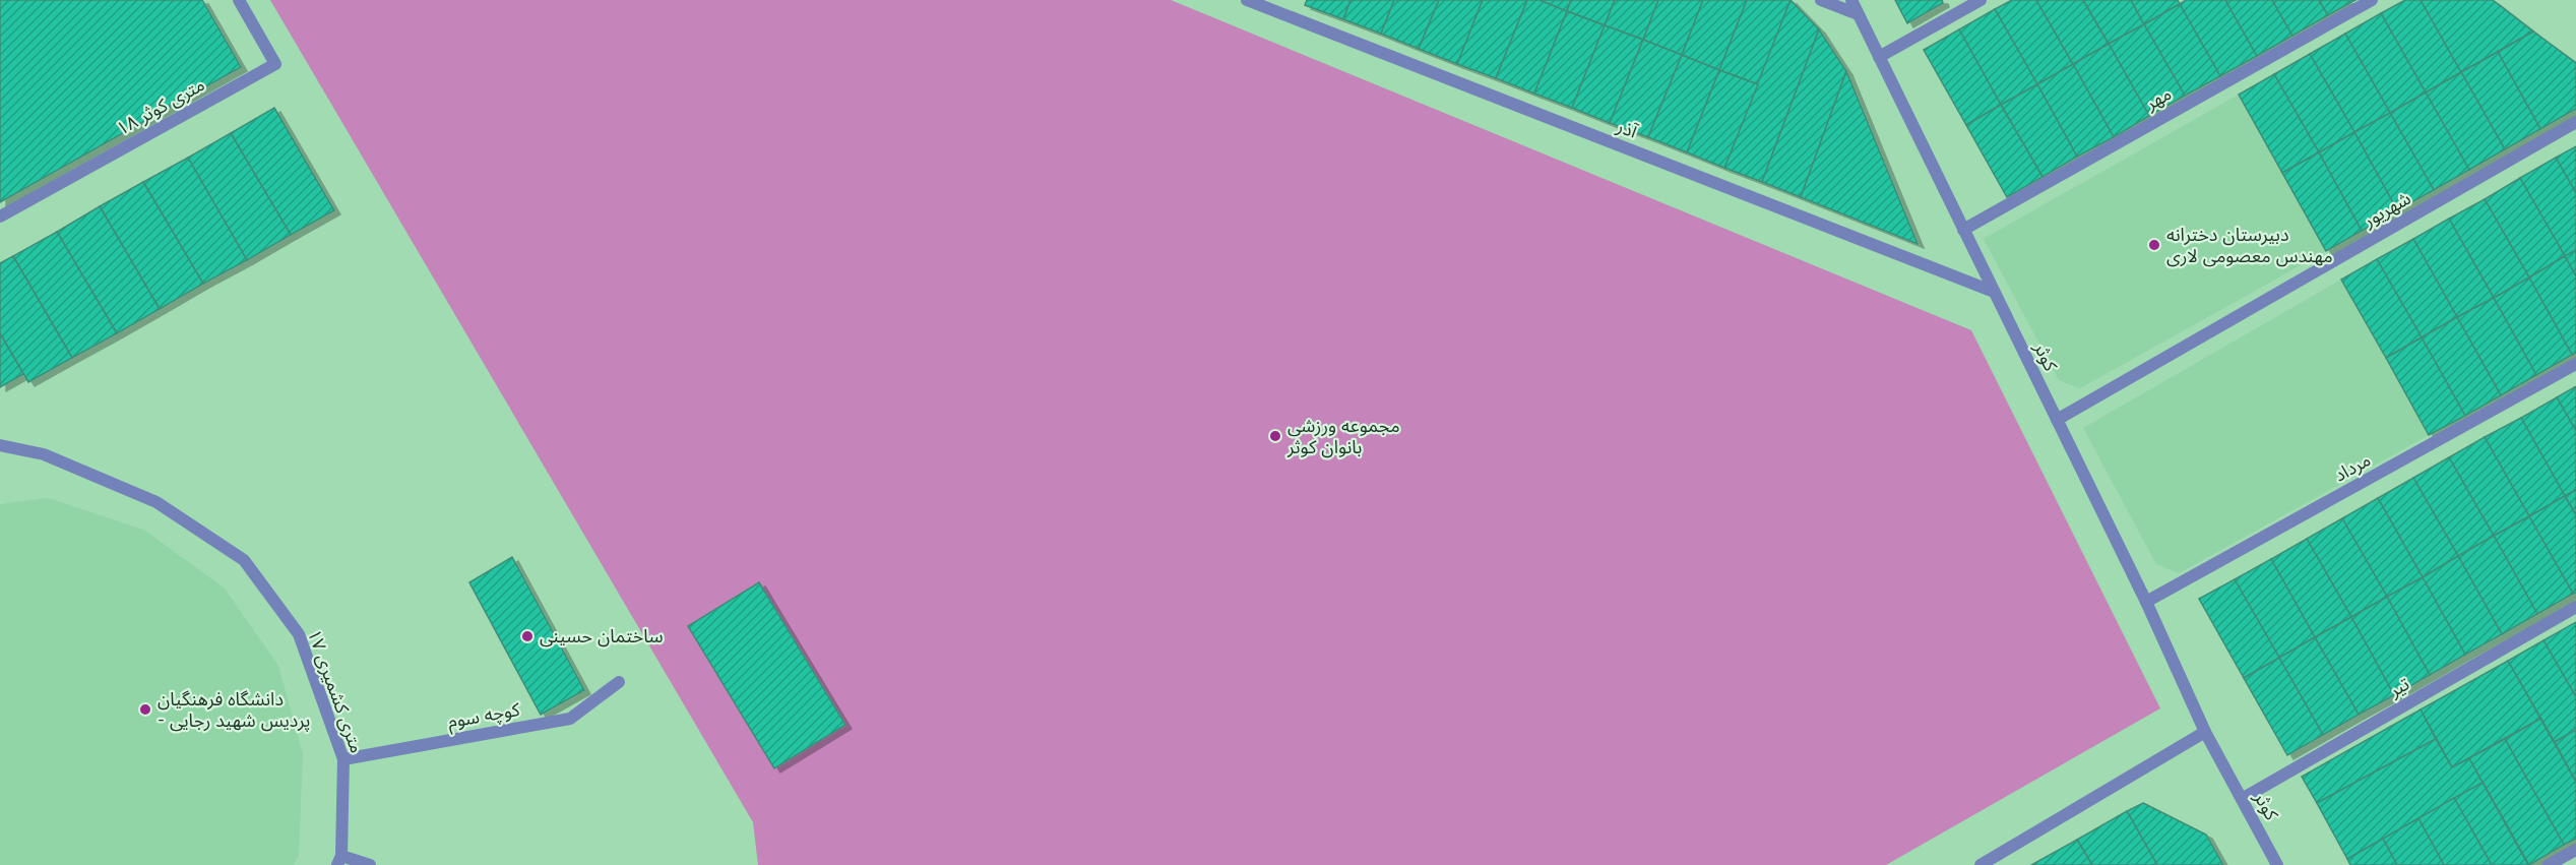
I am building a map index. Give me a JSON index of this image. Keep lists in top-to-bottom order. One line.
{"streets":{"street":["مهر","۱۸ متری کوثر","آذر","شهریور","کوثر","مرداد","تیر","۱۷ متری کشمیری","کوچه سوم"]},"crossings":[["مهر","کوثر"],["آذر","کوثر"],["شهریور","کوثر"],["کوثر","مرداد"],["کوثر","تیر"],["۱۷ متری کشمیری","کوچه سوم"]],"places":["دبیرستان دخترانه مهندس معصومی لاری","مجموعه ورزشی بانوان کوثر","ساختمان حسینی","دانشگاه فرهنگیان - پردیس شهید رجایی"]}
